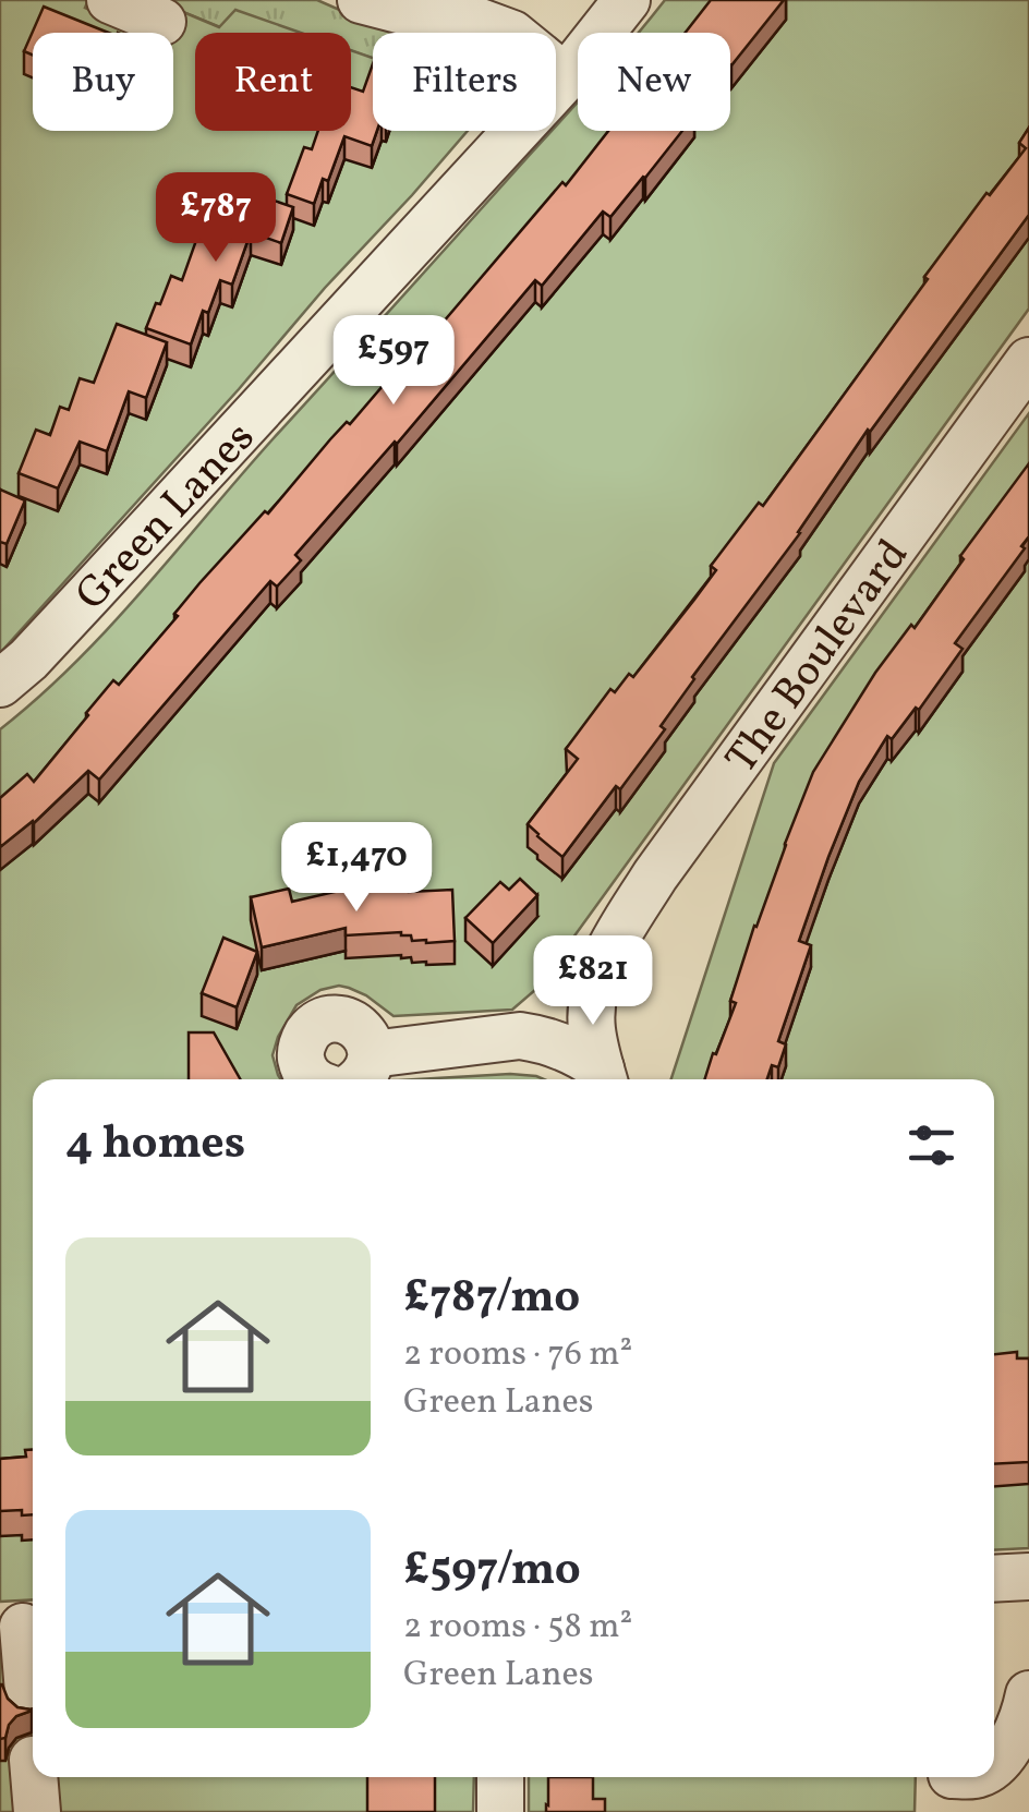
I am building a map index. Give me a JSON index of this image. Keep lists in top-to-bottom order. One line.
{"streets":{"street":["Green Lanes","The Boulevard"]},"page":{"chip":["Buy","Rent","Filters","New"],"price":["£787","£597","£1,470","£821"],"heading":"4 homes","list":[{"name":"£787/mo","note":"2 rooms · 76 m² · Green Lanes"},{"name":"£597/mo","note":"2 rooms · 58 m² · Green Lanes"}]}}
